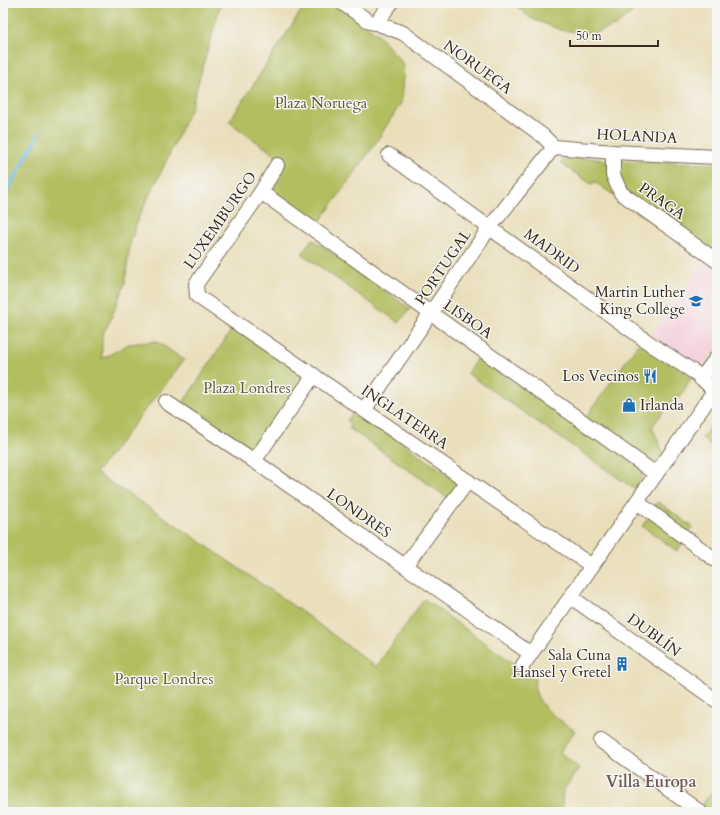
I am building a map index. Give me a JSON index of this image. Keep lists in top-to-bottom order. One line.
{"streets":{"street":["NORUEGA","HOLANDA","PRAGA","LUXEMBURGO","MADRID","PORTUGAL","LISBOA","INGLATERRA","LONDRES","DUBLÍN"]},"crossings":[["NORUEGA","HOLANDA"],["NORUEGA","PORTUGAL"],["HOLANDA","PRAGA"],["HOLANDA","PORTUGAL"],["LUXEMBURGO","LISBOA"],["LUXEMBURGO","INGLATERRA"],["MADRID","PORTUGAL"],["PORTUGAL","LISBOA"],["PORTUGAL","INGLATERRA"],["LONDRES","DUBLÍN"]],"districts":["Villa Europa"],"parks":["Plaza Noruega","Plaza Londres","Parque Londres"],"places":{"school or university":["Martin Luther King College"],"restaurant":["Los Vecinos"],"shop":["Irlanda"],"building":["Sala Cuna Hansel y Gretel"]},"scale_bar":"50 m"}
